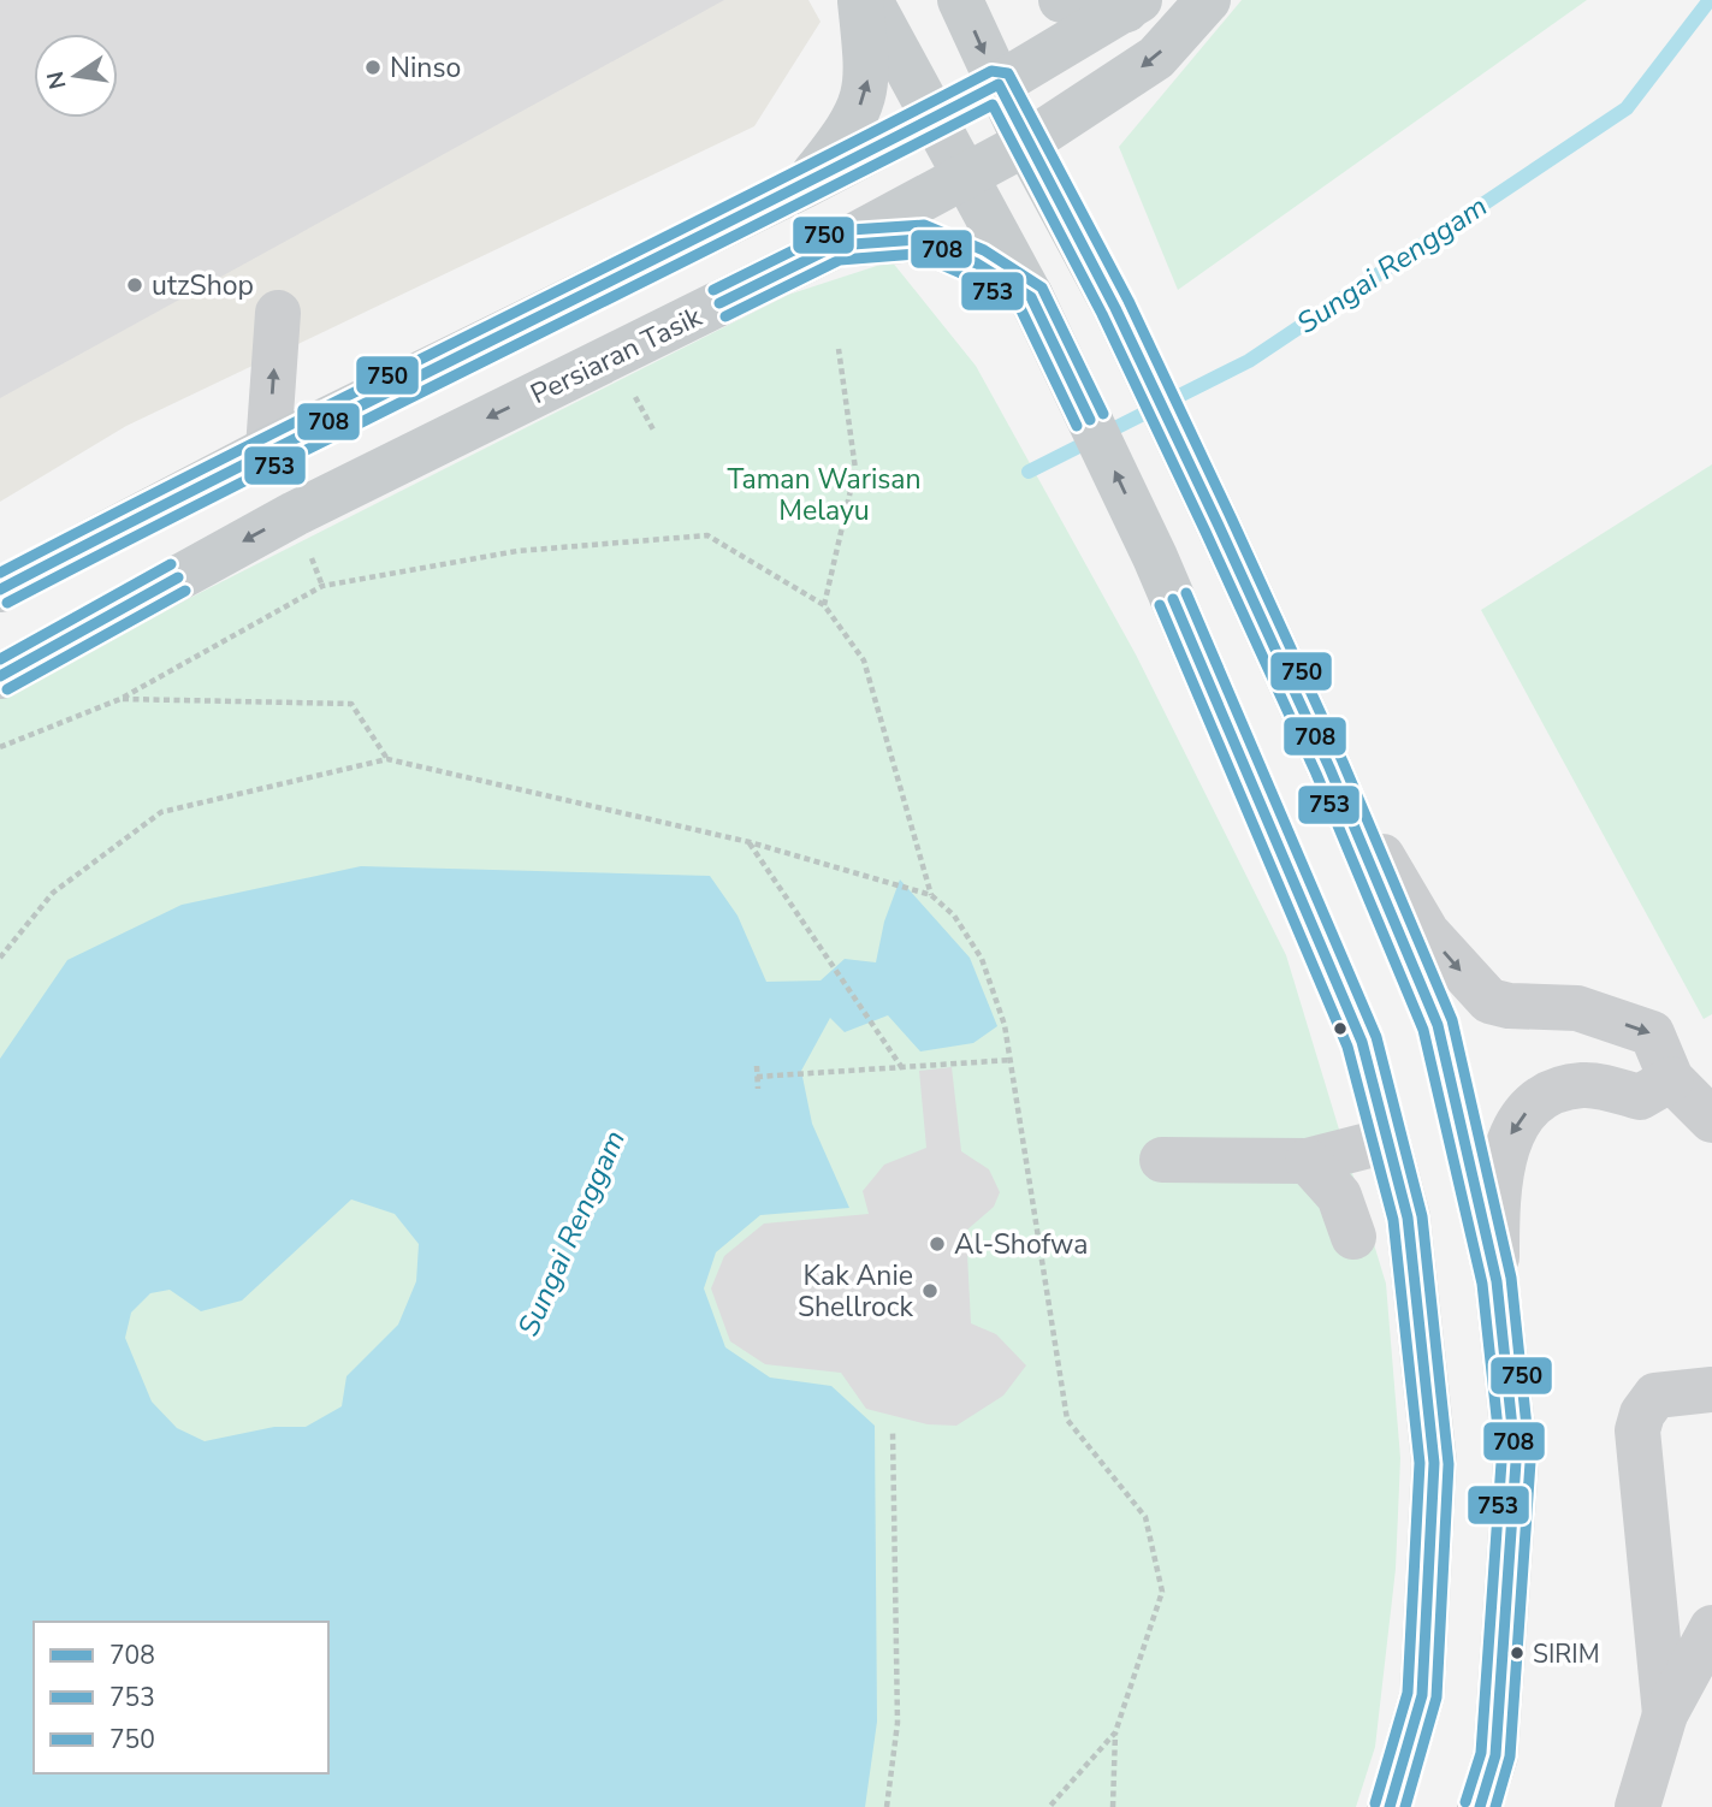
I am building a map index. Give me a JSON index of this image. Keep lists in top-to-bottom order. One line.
{"streets":{"main road":["Persiaran Tasik"]},"water":["Sungai Renggam"],"parks":["Taman Warisan Melayu"],"places":["Ninso","utzShop","Al-Shofwa","Kak Anie Shellrock","SIRIM"],"lines":["transit line 750","transit line 708","transit line 753"],"legend":["708","753","750"],"north":"left"}
